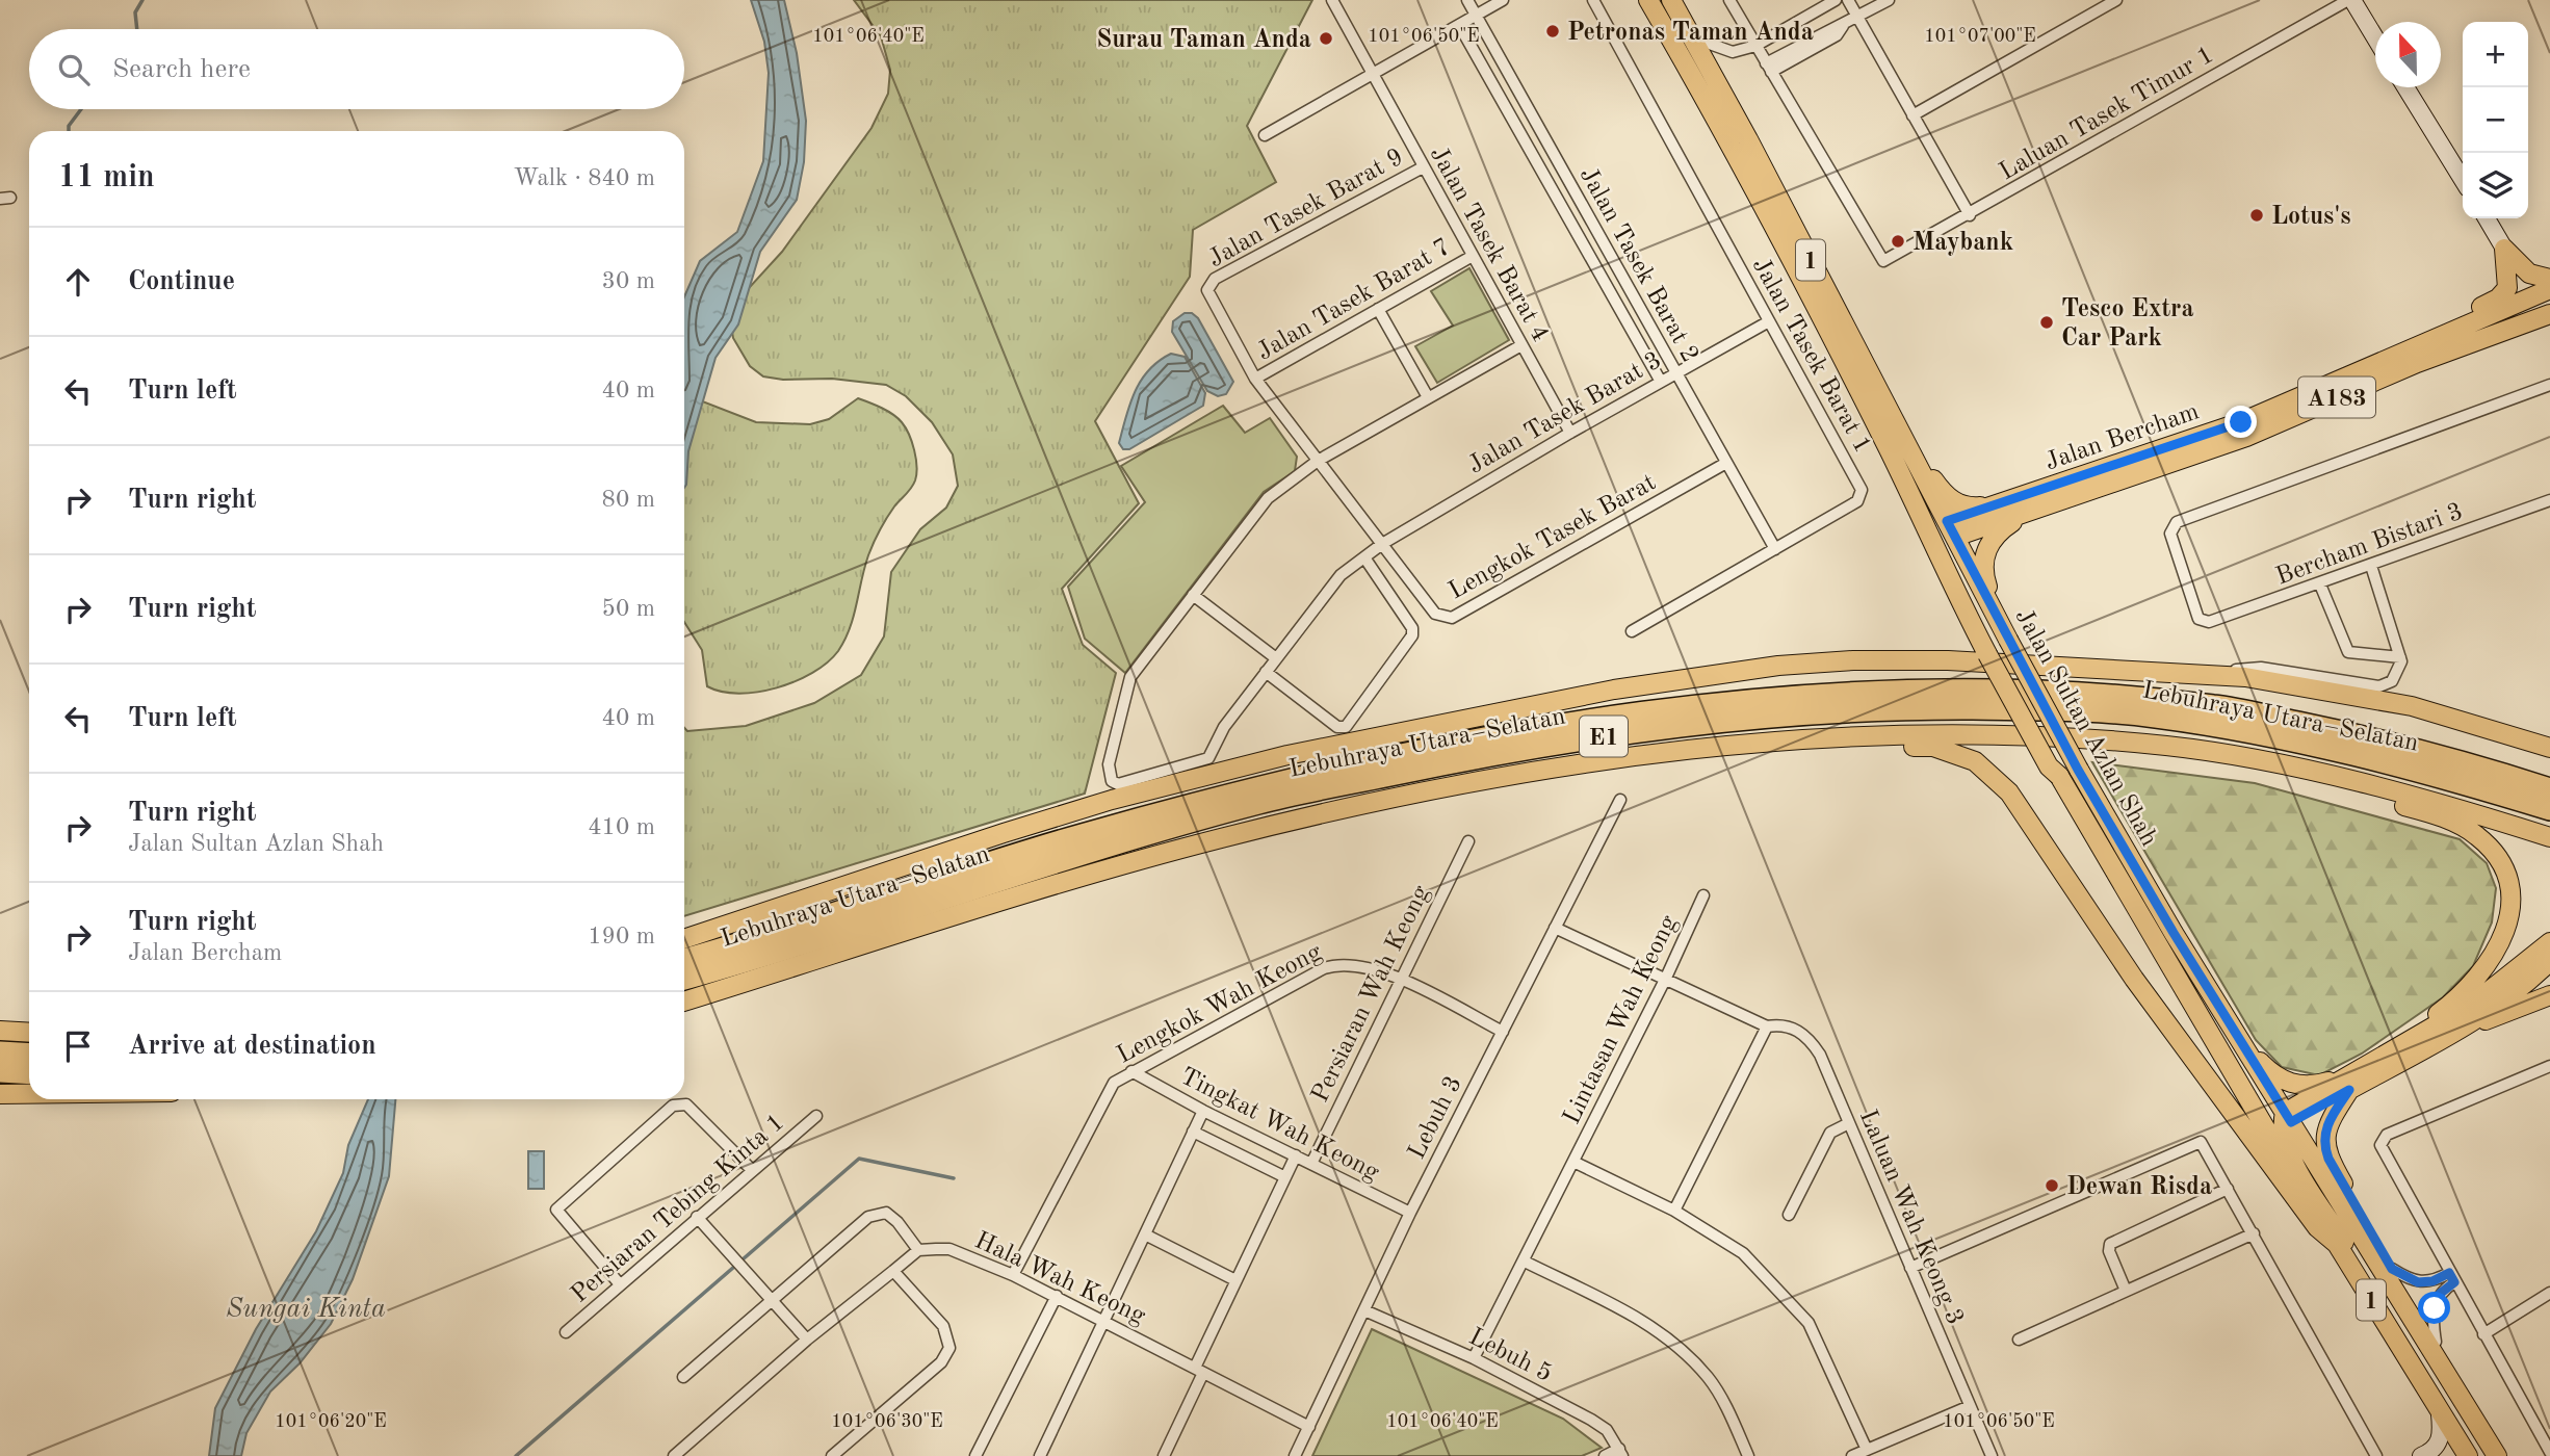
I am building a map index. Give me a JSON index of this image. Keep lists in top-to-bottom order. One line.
{"streets":{"highway":["Lebuhraya Utara–Selatan","E1"],"main road":["1","A183","Jalan Bercham","Jalan Sultan Azlan Shah"],"street":["Laluan Tasek Timur 1","Jalan Tasek Barat 9","Jalan Tasek Barat 4","Jalan Tasek Barat 2","Jalan Tasek Barat 7","Jalan Tasek Barat 1","Jalan Tasek Barat 3","Lengkok Tasek Barat","Bercham Bistari 3","Persiaran Wah Keong","Lengkok Wah Keong","Lintasan Wah Keong","Lebuh 3","Tingkat Wah Keong","Persiaran Tebing Kinta 1","Laluan Wah Keong 3","Hala Wah Keong","Lebuh 5"]},"crossings":[["Jalan Tasek Barat 9","Jalan Tasek Barat 4"],["Jalan Tasek Barat 9","Lengkok Tasek Barat"],["Jalan Tasek Barat 4","Jalan Tasek Barat 7"],["Jalan Tasek Barat 4","Jalan Tasek Barat 3"],["Jalan Tasek Barat 2","Jalan Tasek Barat 1"],["Jalan Tasek Barat 2","Jalan Tasek Barat 3"],["Jalan Tasek Barat 2","Lengkok Tasek Barat"],["Jalan Tasek Barat 7","Lengkok Tasek Barat"],["Jalan Tasek Barat 1","Jalan Tasek Barat 3"],["Jalan Tasek Barat 3","Lengkok Tasek Barat"],["Jalan Bercham","Jalan Sultan Azlan Shah"],["Persiaran Wah Keong","Lengkok Wah Keong"],["Persiaran Wah Keong","Tingkat Wah Keong"],["Lengkok Wah Keong","Lebuh 3"],["Lengkok Wah Keong","Tingkat Wah Keong"],["Lengkok Wah Keong","Hala Wah Keong"],["Lintasan Wah Keong","Laluan Wah Keong 3"],["Lintasan Wah Keong","Lebuh 5"],["Lebuh 3","Tingkat Wah Keong"],["Lebuh 3","Laluan Wah Keong 3"],["Lebuh 3","Hala Wah Keong"],["Lebuh 3","Lebuh 5"]],"water":["Sungai Kinta"],"places":["Petronas Taman Anda","Surau Taman Anda","Lotus's","Maybank","Tesco Extra Car Park","Dewan Risda"],"north":"top","page":{"map_buttons":["+","−"],"search":"Search here","heading":["11 min","Walk · 840 m"],"list":[["Continue","30 m"],["Turn left","40 m"],["Turn right","80 m"],["Turn right","50 m"],["Turn left","40 m"],["Turn right","Jalan Sultan Azlan Shah","410 m"],["Turn right","Jalan Bercham","190 m"],"Arrive at destination"]},"coordinates":["101°06'40\"E","101°06'50\"E","101°07'00\"E","101°06'20\"E","101°06'30\"E"]}
